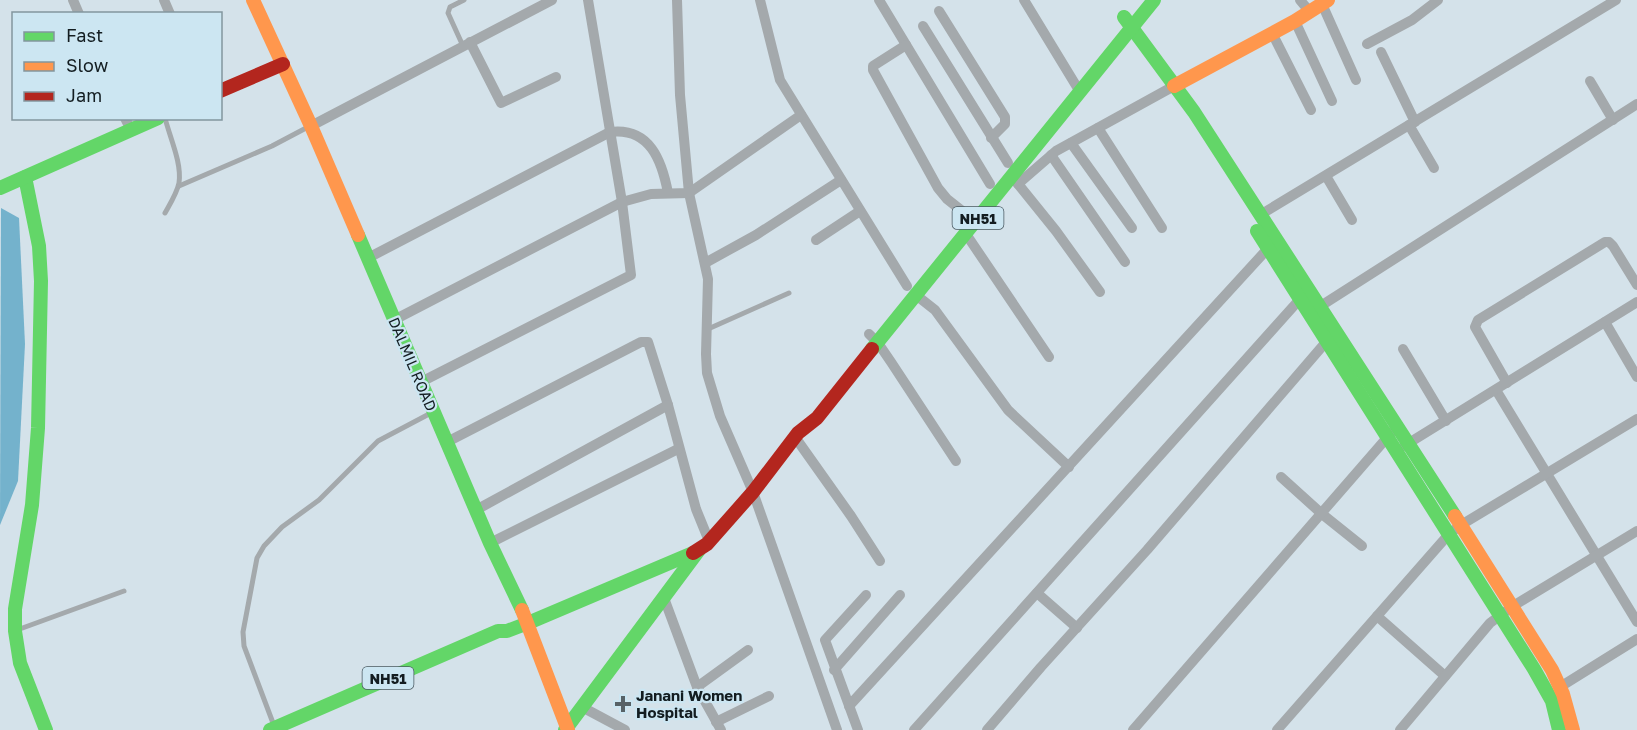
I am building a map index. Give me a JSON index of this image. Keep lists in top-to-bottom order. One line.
{"streets":{"main road":["NH51","DALMIL ROAD"]},"crossings":[["NH51","DALMIL ROAD"]],"places":{"health":["Janani Women Hospital"]},"legend":["Fast","Slow","Jam"]}
